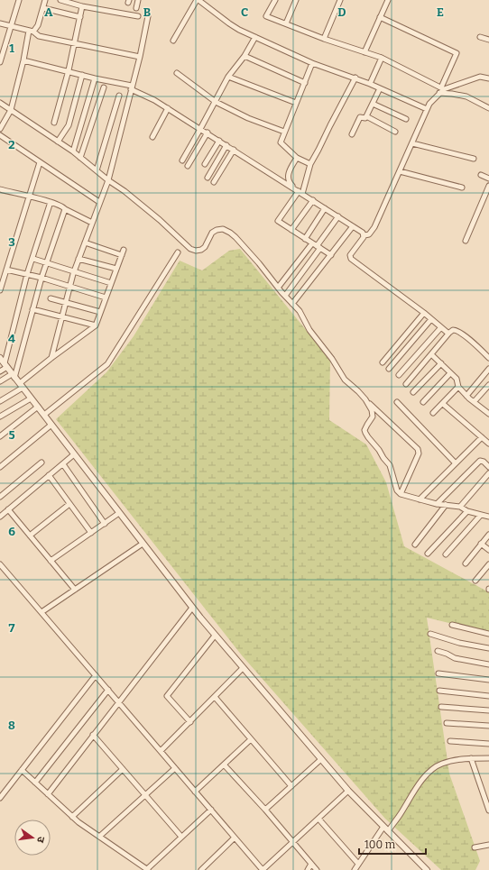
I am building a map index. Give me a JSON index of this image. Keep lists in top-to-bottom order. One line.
{"scale_bar":"100 m","north":"right","grid":{"columns":["A","B","C","D","E"],"rows":["1","2","3","4","5","6","7","8"]}}
